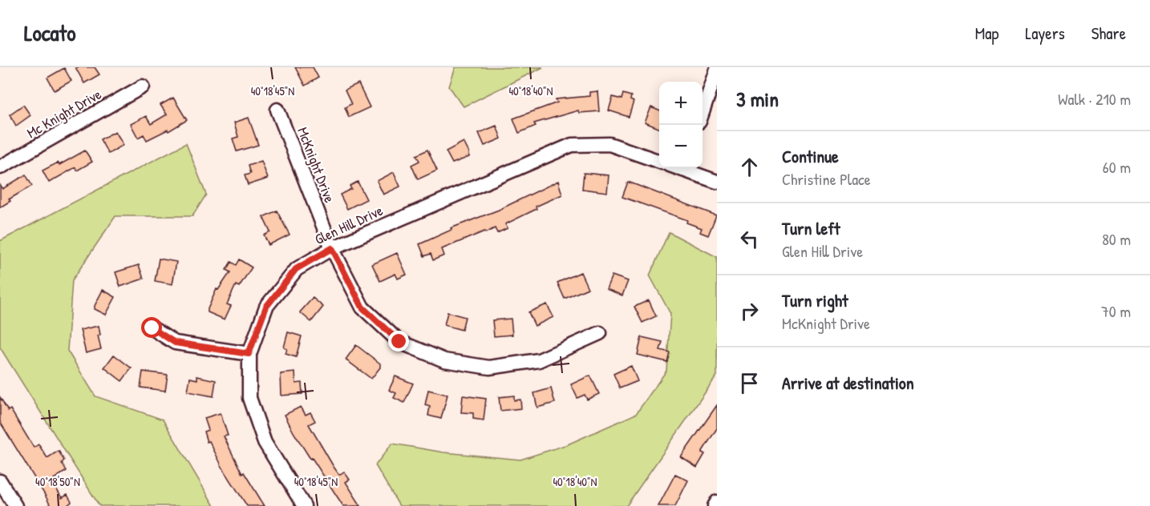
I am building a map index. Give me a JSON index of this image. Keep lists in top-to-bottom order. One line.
{"streets":{"street":["Mc Knight Drive","McKnight Drive","Glen Hill Drive"]},"crossings":[["McKnight Drive","Glen Hill Drive"]],"page":{"header":"Locato","nav":["Map","Layers","Share"],"heading":["3 min","Walk · 210 m"],"map_buttons":["+","−"],"list":[["Continue","Christine Place","60 m"],["Turn left","Glen Hill Drive","80 m"],["Turn right","McKnight Drive","70 m"],"Arrive at destination"]},"coordinates":["40°18'45\"N","40°18'40\"N","40°18'50\"N"]}
